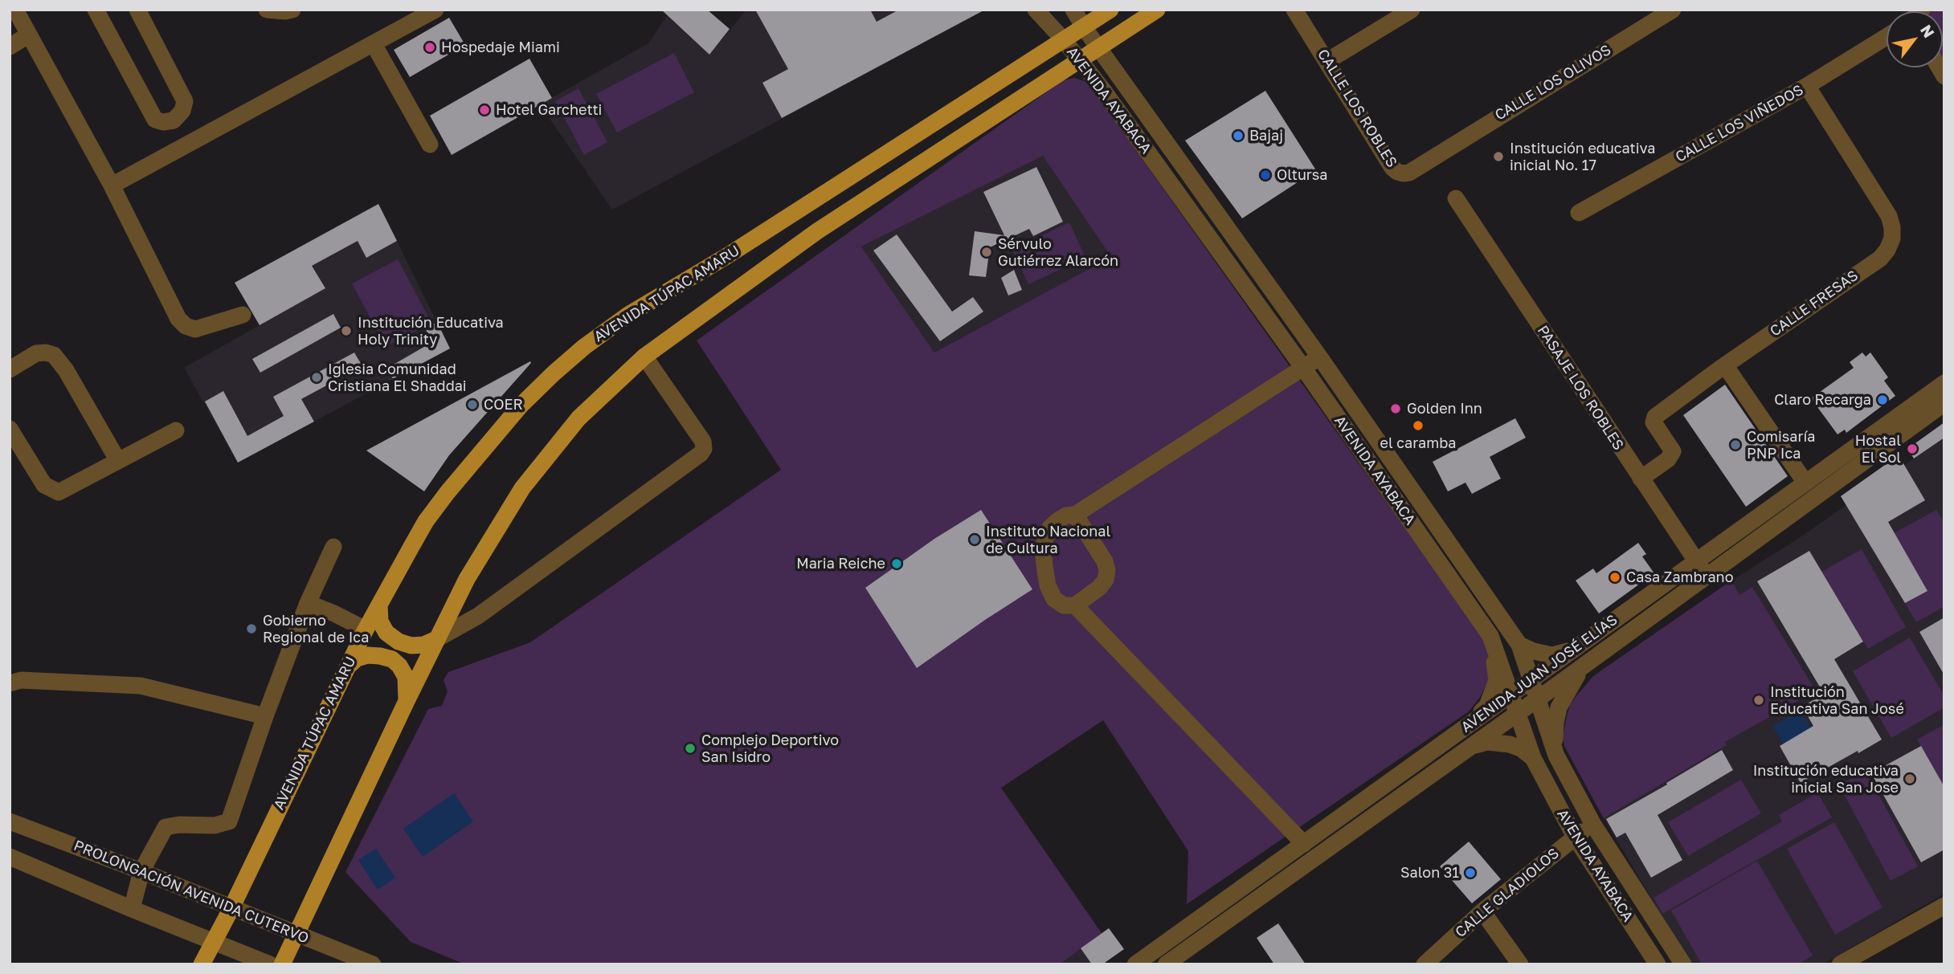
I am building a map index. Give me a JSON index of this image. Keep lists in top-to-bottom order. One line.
{"streets":{"main road":["AVENIDA TÚPAC AMARU"],"street":["CALLE LOS OLIVOS","AVENIDA AYABACA","CALLE LOS ROBLES","CALLE LOS VIÑEDOS","CALLE FRESAS","PASAJE LOS ROBLES","AVENIDA JUAN JOSÉ ELÍAS","PROLONGACIÓN AVENIDA CUTERVO","CALLE GLADIOLOS"]},"crossings":[["CALLE LOS OLIVOS","CALLE LOS ROBLES"],["AVENIDA AYABACA","AVENIDA TÚPAC AMARU"],["AVENIDA AYABACA","AVENIDA JUAN JOSÉ ELÍAS"],["AVENIDA AYABACA","CALLE GLADIOLOS"],["CALLE LOS VIÑEDOS","CALLE FRESAS"],["AVENIDA TÚPAC AMARU","PROLONGACIÓN AVENIDA CUTERVO"],["CALLE FRESAS","PASAJE LOS ROBLES"],["PASAJE LOS ROBLES","AVENIDA JUAN JOSÉ ELÍAS"]],"places":["Hospedaje Miami","Hotel Garchetti","Bajaj","Institución educativa inicial No. 17","Oltursa","Sérvulo Gutiérrez Alarcón","Institución Educativa Holy Trinity","Iglesia Comunidad Cristiana El Shaddai","Claro Recarga","COER","Golden Inn","el caramba","Comisaría PNP Ica","Hostal El Sol","Instituto Nacional de Cultura","Maria Reiche","Casa Zambrano","Gobierno Regional de Ica","Institución Educativa San José","Complejo Deportivo San Isidro","Institución educativa inicial San Jose","Salon 31"],"north":"top right"}
